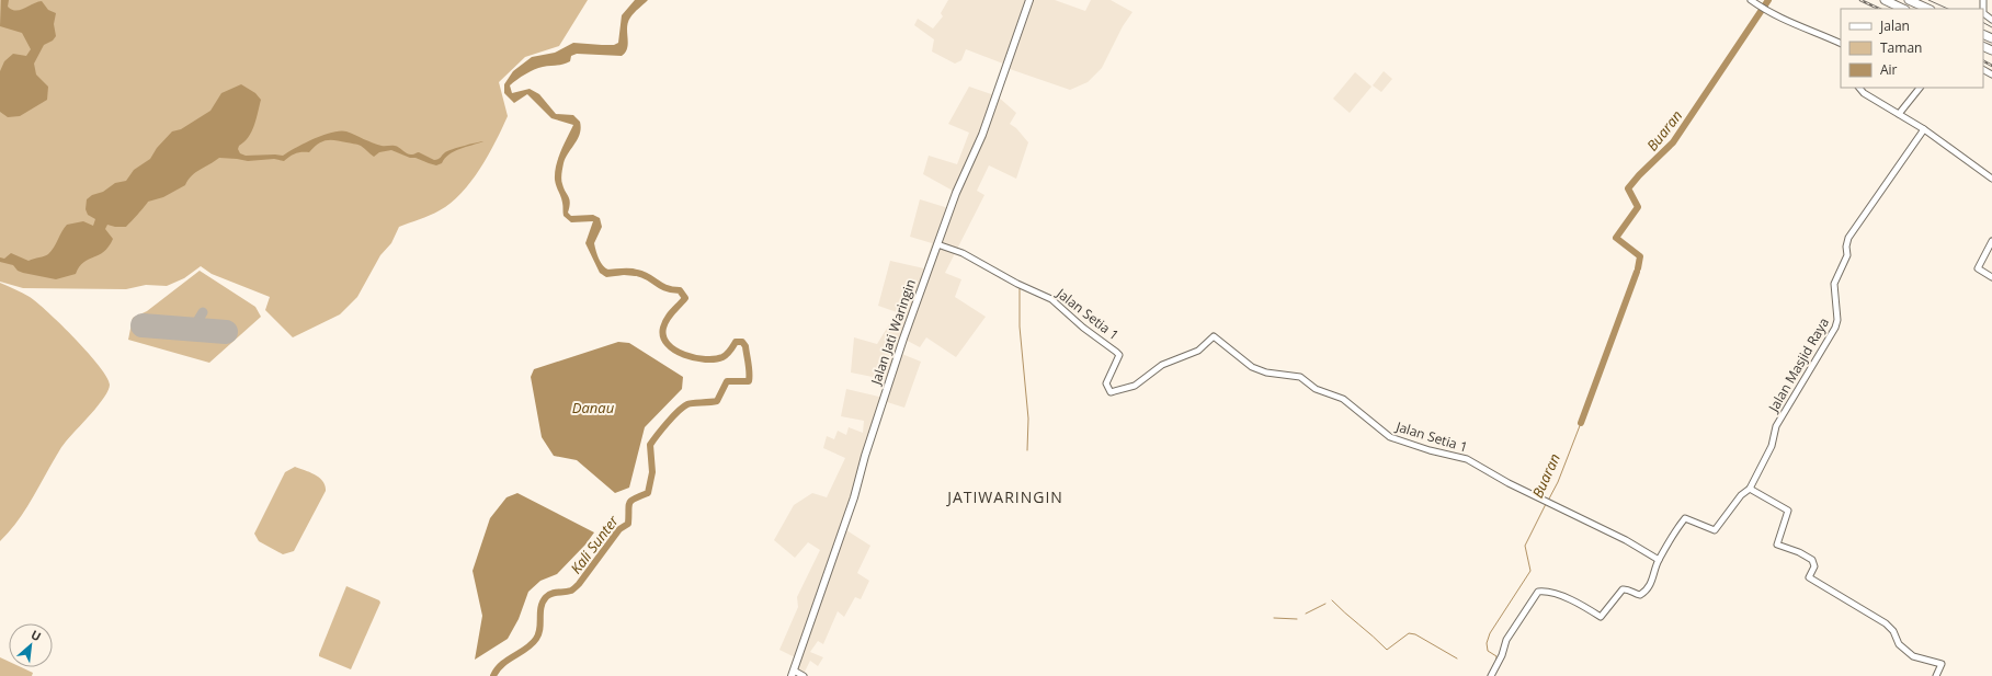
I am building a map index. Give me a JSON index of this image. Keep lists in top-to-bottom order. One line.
{"streets":{"main road":["Jalan Jati Waringin"],"street":["Jalan Setia 1","Jalan Masjid Raya"]},"crossings":[["Jalan Setia 1","Jalan Jati Waringin"],["Jalan Setia 1","Jalan Masjid Raya"]],"districts":["JATIWARINGIN"],"water":["Buaran","Danau","Kali Sunter"],"legend":["Jalan","Taman","Air"],"north":"top right"}
